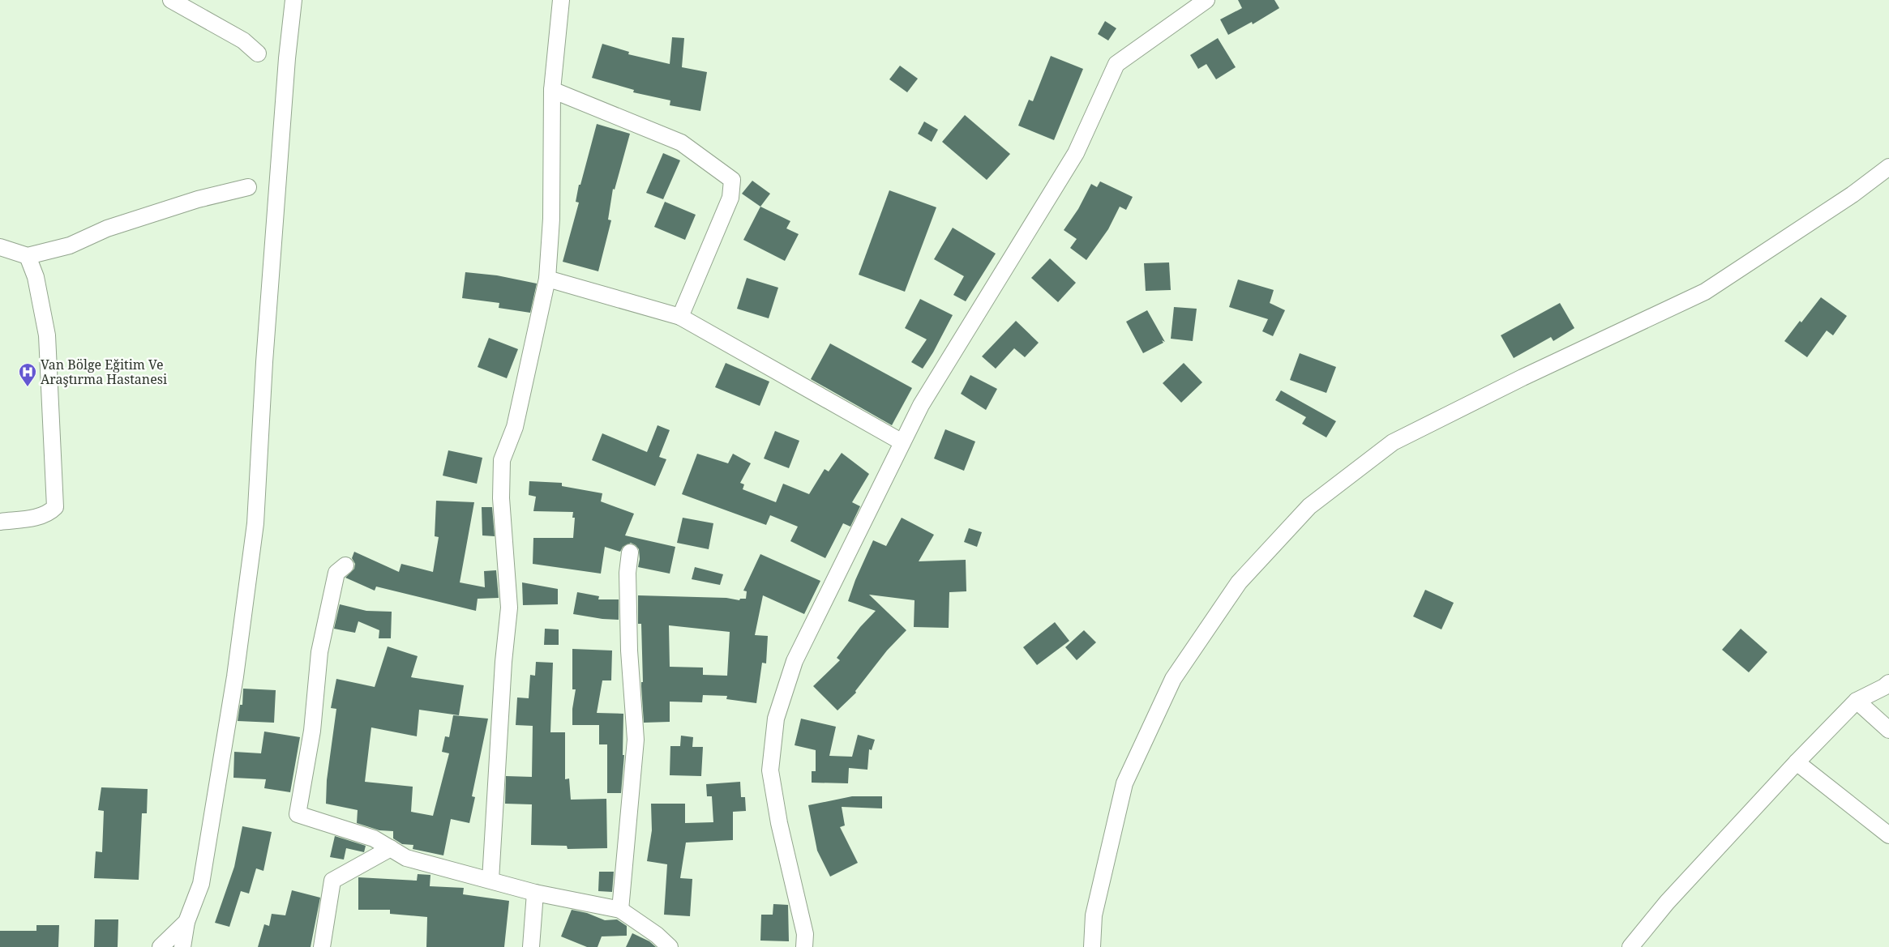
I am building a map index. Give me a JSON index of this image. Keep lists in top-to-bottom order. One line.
{"places":{"hospital":["Van Bölge Eğitim Ve Araştırma Hastanesi"]}}
